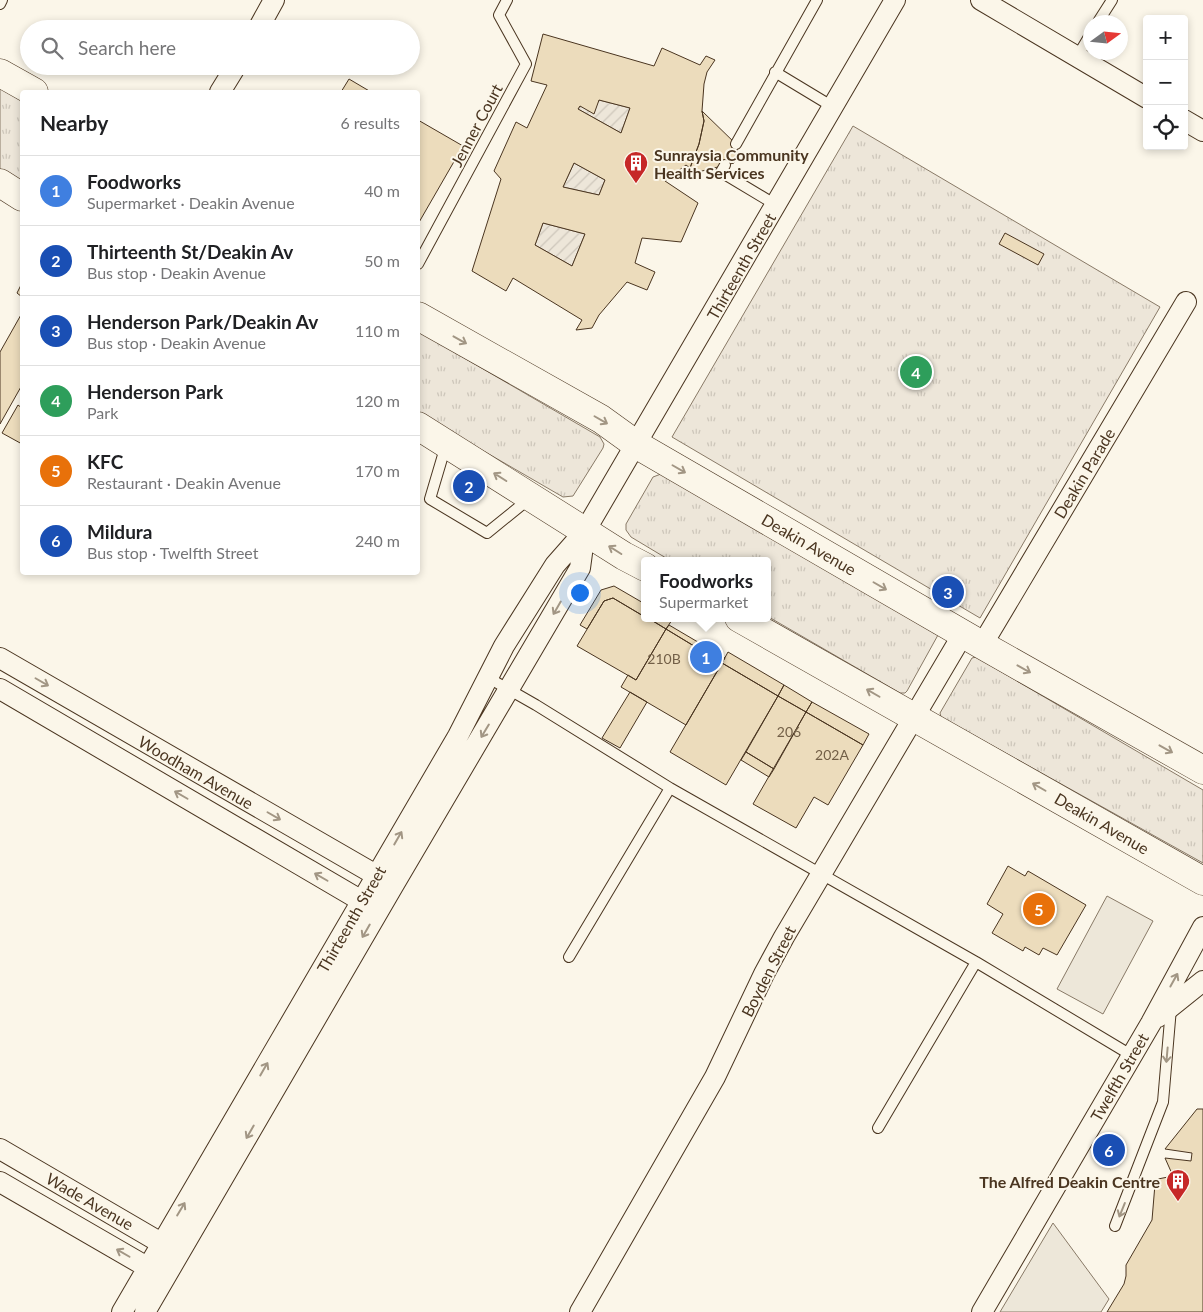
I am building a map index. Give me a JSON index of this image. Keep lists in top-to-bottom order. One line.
{"streets":{"highway":["Deakin Avenue"],"street":["Thirteenth Street","Deakin Parade","Woodham Avenue","Boyden Street","Twelfth Street","Wade Avenue"],"lane":["Jenner Court"]},"crossings":[["Thirteenth Street","Deakin Avenue"],["Thirteenth Street","Woodham Avenue"],["Thirteenth Street","Wade Avenue"],["Deakin Parade","Deakin Avenue"],["Deakin Parade","Boyden Street"],["Deakin Avenue","Boyden Street"]],"places":{"building":["Sunraysia Community Health Services","The Alfred Deakin Centre"]},"house_numbers":["210B","206","202A"],"north":"right","page":{"map_buttons":["+","−"],"search":"Search here","heading":["Nearby","6 results"],"list":[{"mark":"1","name":"Foodworks","note":"Supermarket · Deakin Avenue","value":"40 m"},{"mark":"2","name":"Thirteenth St/Deakin Av","note":"Bus stop · Deakin Avenue","value":"50 m"},{"mark":"3","name":"Henderson Park/Deakin Av","note":"Bus stop · Deakin Avenue","value":"110 m"},{"mark":"4","name":"Henderson Park","note":"Park","value":"120 m"},{"mark":"5","name":"KFC","note":"Restaurant · Deakin Avenue","value":"170 m"},{"mark":"6","name":"Mildura","note":"Bus stop · Twelfth Street","value":"240 m"}],"pins":["4","2","3","1","5","6"],"popup":["Foodworks","Supermarket"]}}
